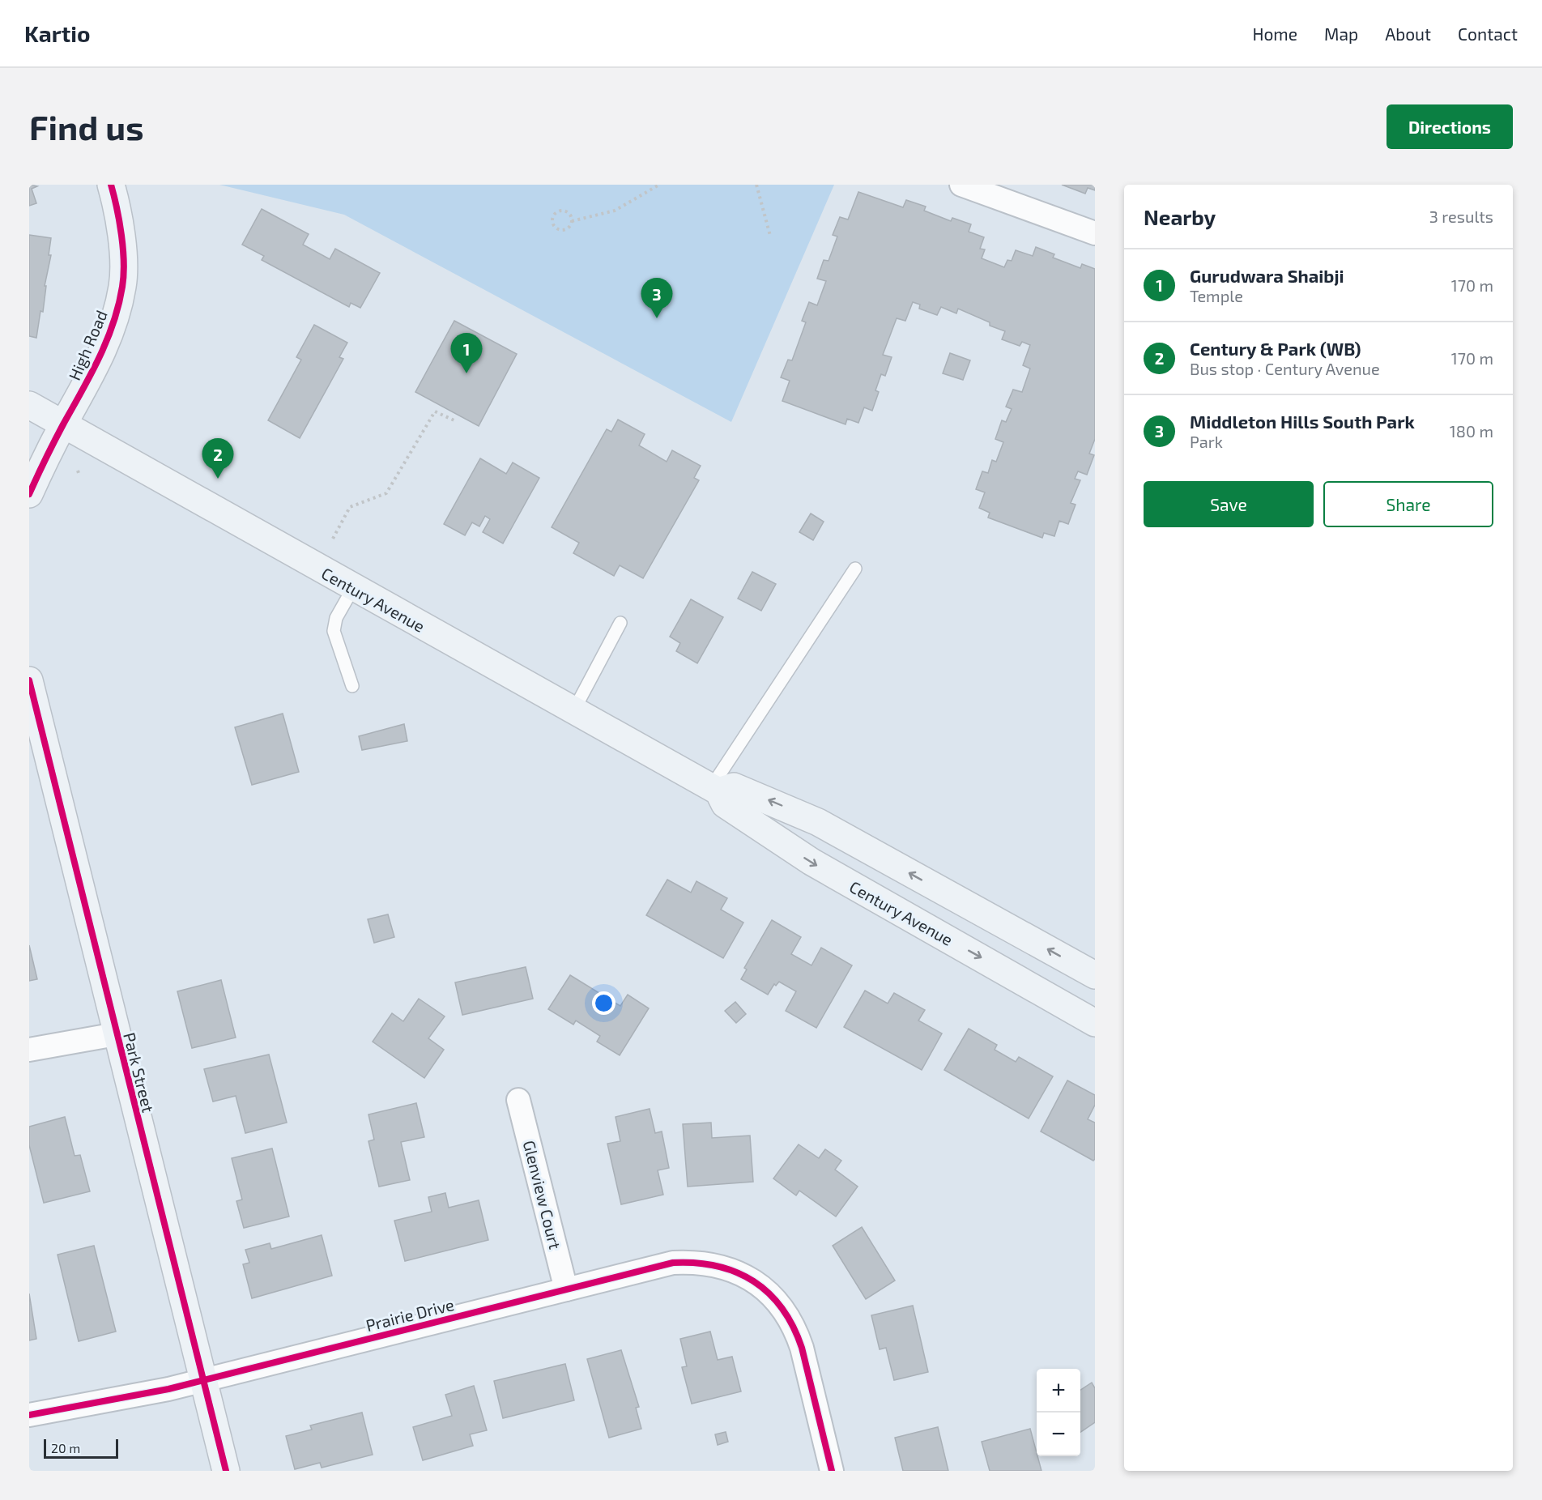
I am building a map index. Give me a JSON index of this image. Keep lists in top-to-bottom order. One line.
{"streets":{"main road":["High Road","Century Avenue","Park Street"],"street":["Glenview Court","Prairie Drive"]},"crossings":[["High Road","Century Avenue"],["Park Street","Prairie Drive"],["Glenview Court","Prairie Drive"]],"scale_bar":"20 m","page":{"header":"Kartio","nav":["Home","Map","About","Contact"],"buttons":["Directions",["Save","Share"]],"title":"Find us","heading":["Nearby","3 results"],"list":[{"mark":"1","name":"Gurudwara Shaibji","note":"Temple","value":"170 m"},{"mark":"2","name":"Century & Park (WB)","note":"Bus stop · Century Avenue","value":"170 m"},{"mark":"3","name":"Middleton Hills South Park","note":"Park","value":"180 m"}],"pins":["3","1","2"],"map_buttons":["+","−"],"scale":"20 m"}}
